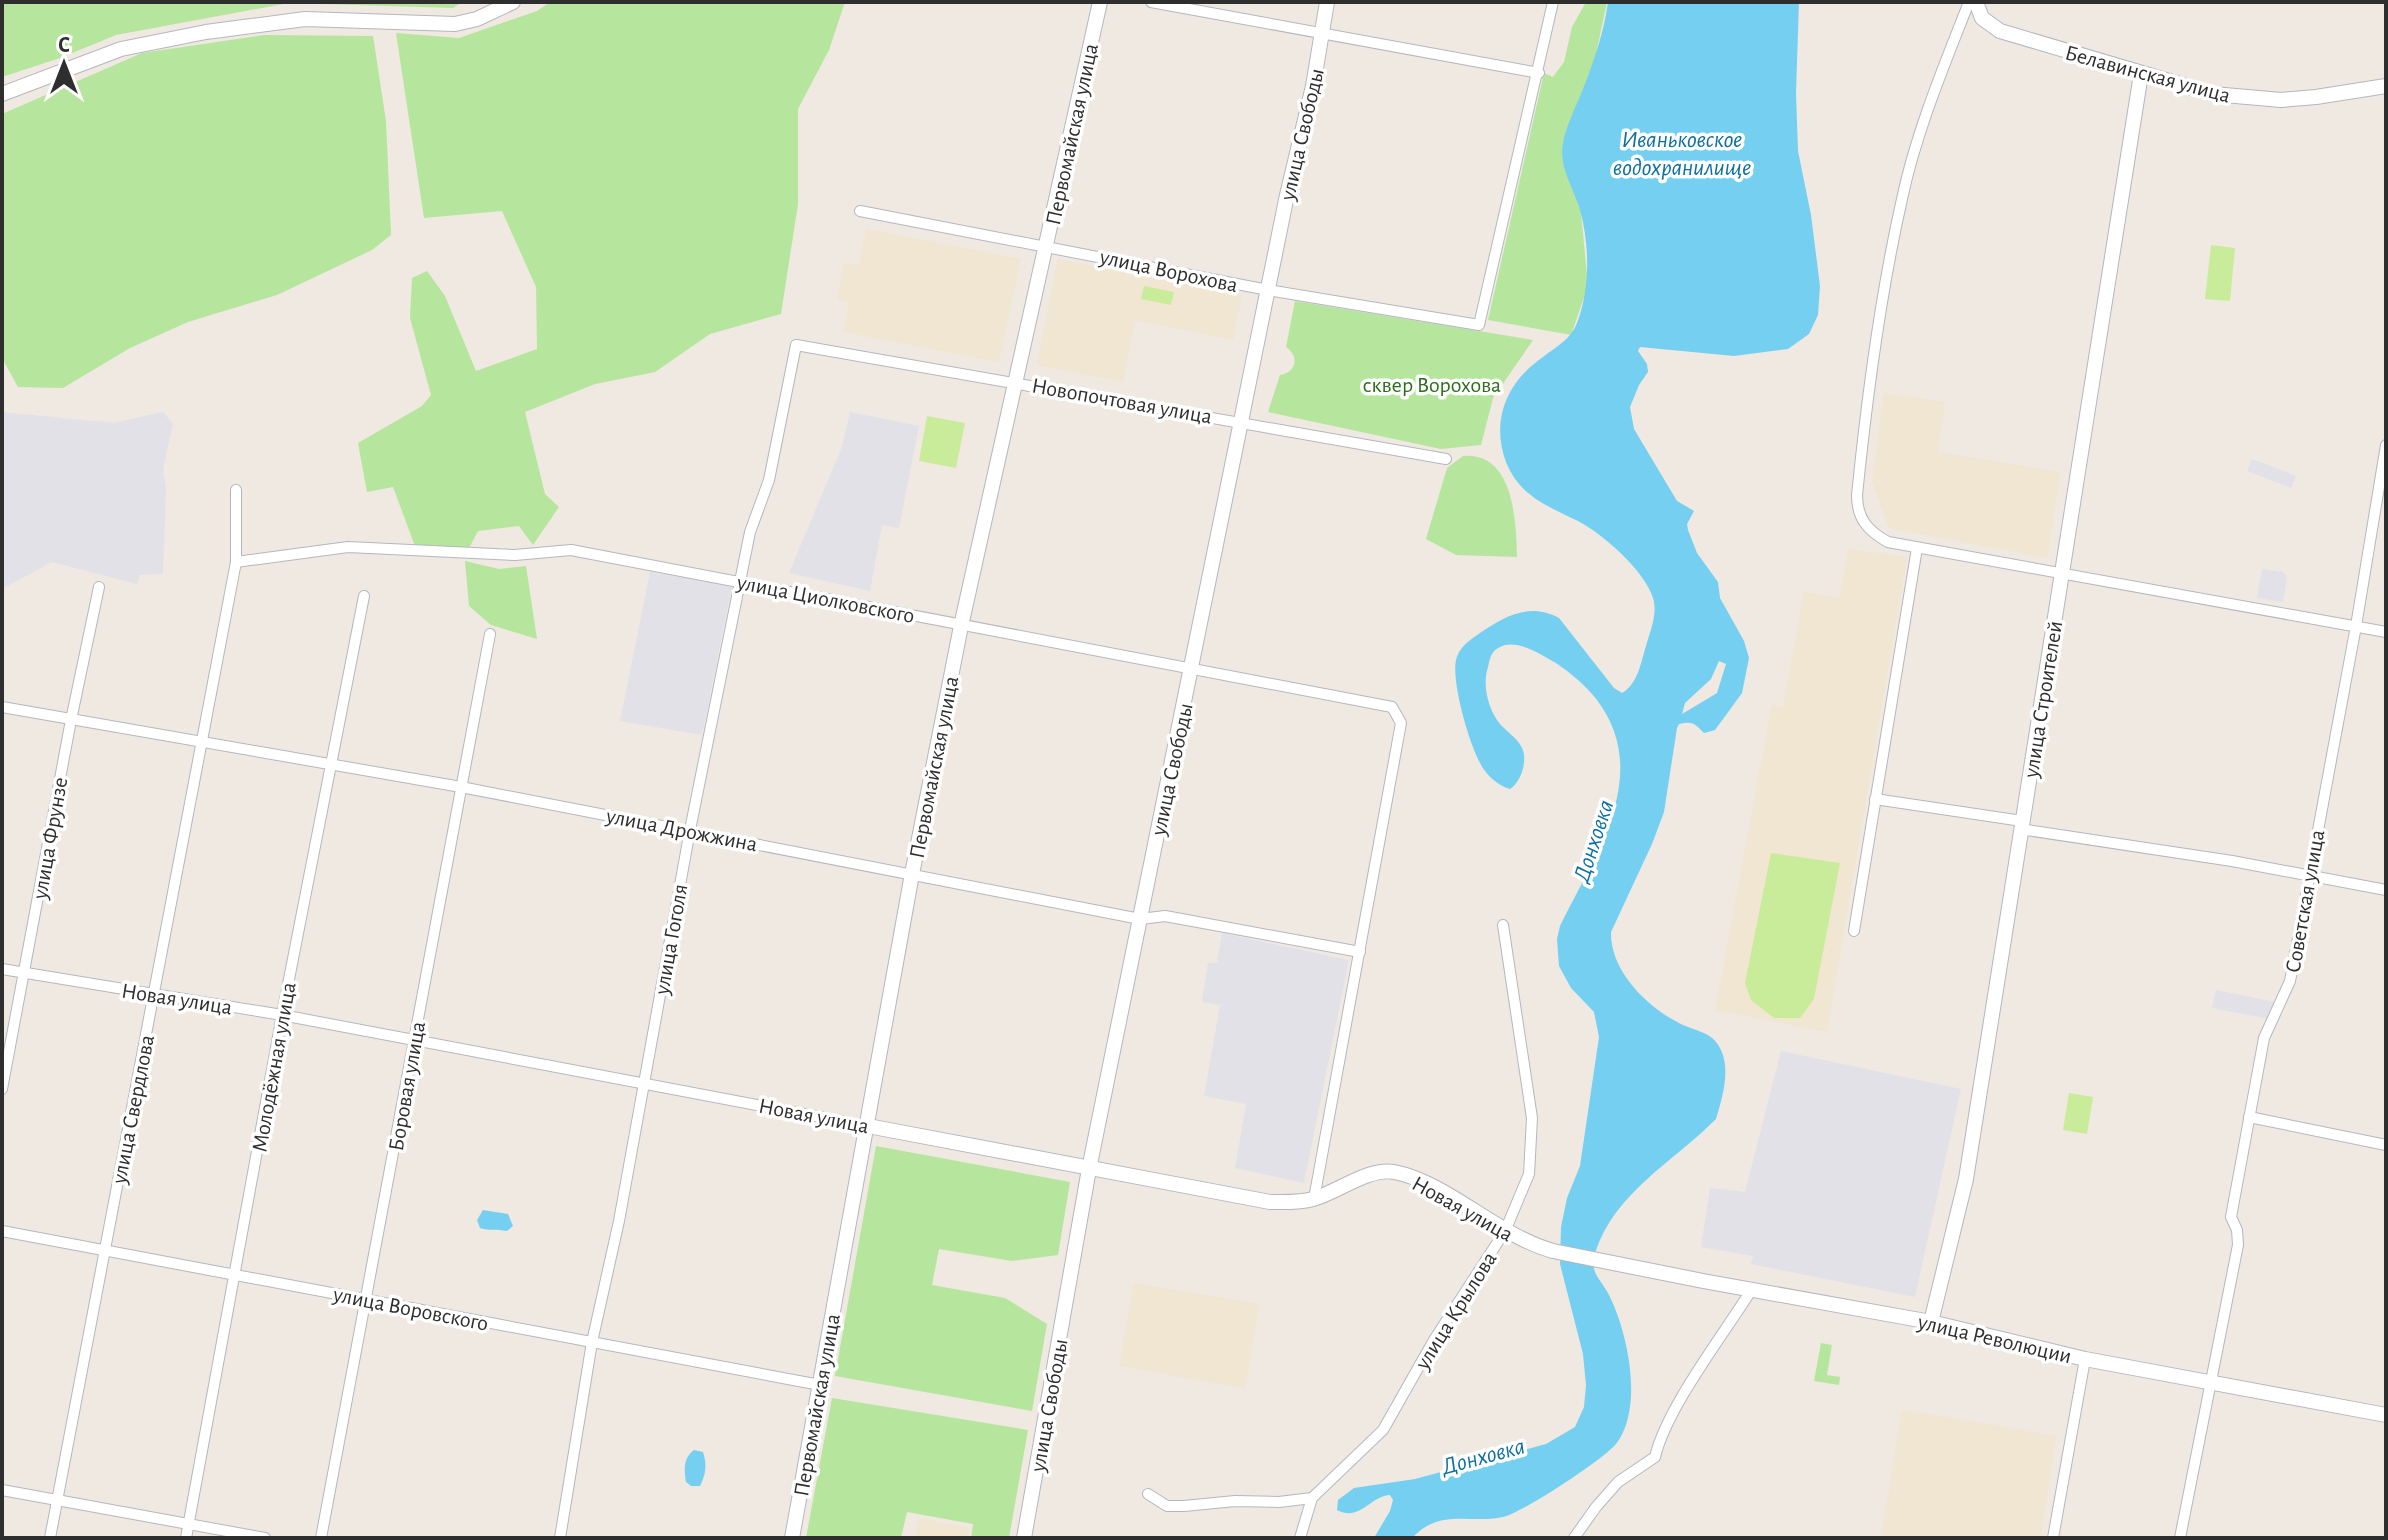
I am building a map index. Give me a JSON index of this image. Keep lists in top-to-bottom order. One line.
{"streets":{"main road":["Белавинская улица","Первомайская улица","улица Свободы","улица Строителей","Новая улица","улица Революции"],"street":["улица Ворохова","Новопочтовая улица","улица Циолковского","улица Дрожжина","улица Фрунзе","Советская улица","улица Гоголя","Молодёжная улица","Боровая улица","улица Свердлова","улица Воровского","улица Крылова"]},"crossings":[["Белавинская улица","улица Строителей"],["Первомайская улица","улица Ворохова"],["Первомайская улица","Новопочтовая улица"],["Первомайская улица","улица Циолковского"],["Первомайская улица","улица Дрожжина"],["Первомайская улица","Новая улица"],["Первомайская улица","улица Воровского"],["улица Свободы","улица Ворохова"],["улица Свободы","Новопочтовая улица"],["улица Свободы","улица Циолковского"],["улица Свободы","улица Дрожжина"],["улица Свободы","Новая улица"],["Новопочтовая улица","улица Гоголя"],["улица Циолковского","улица Дрожжина"],["улица Циолковского","улица Гоголя"],["улица Циолковского","улица Свердлова"],["улица Строителей","улица Революции"],["улица Дрожжина","улица Фрунзе"],["улица Дрожжина","улица Гоголя"],["улица Дрожжина","Молодёжная улица"],["улица Дрожжина","Боровая улица"],["улица Дрожжина","улица Свердлова"],["улица Фрунзе","Новая улица"],["Советская улица","улица Революции"],["улица Гоголя","Новая улица"],["улица Гоголя","улица Воровского"],["Новая улица","Молодёжная улица"],["Новая улица","Боровая улица"],["Новая улица","улица Свердлова"],["Новая улица","улица Крылова"],["Новая улица","улица Революции"],["Молодёжная улица","улица Воровского"],["Боровая улица","улица Воровского"],["улица Свердлова","улица Воровского"]],"water":["Иваньковское водохранилище","Донховка"],"parks":["сквер Ворохова"],"north":"top"}
